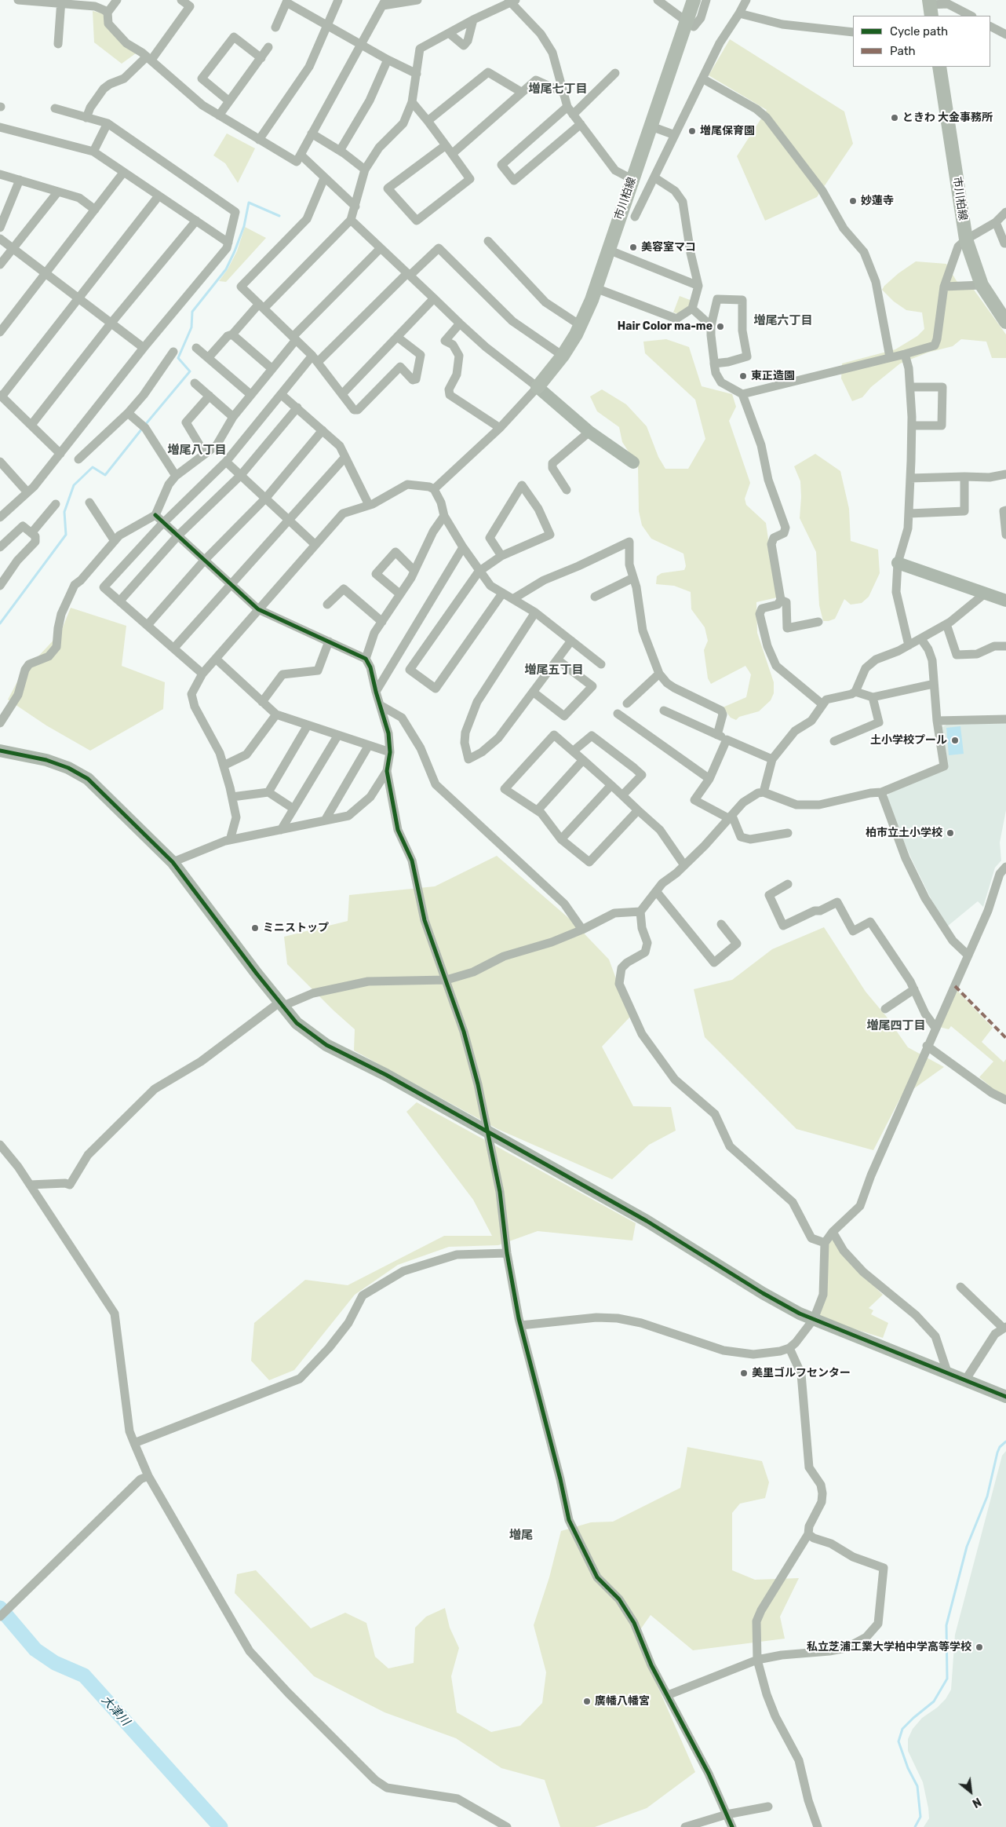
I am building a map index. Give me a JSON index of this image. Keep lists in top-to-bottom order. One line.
{"streets":{"main road":["市川柏線"]},"districts":["増尾七丁目","増尾六丁目","増尾八丁目","増尾五丁目","増尾四丁目","増尾"],"water":["大津川"],"places":["ときわ 大金事務所","増尾保育園","妙蓮寺","美容室マコ","Hair Color ma-me","東正造園","土小学校プール","柏市立土小学校","ミニストップ","美里ゴルフセンター","私立芝浦工業大学柏中学高等学校","廣幡八幡宮"],"legend":["Cycle path","Path"],"north":"bottom right"}
